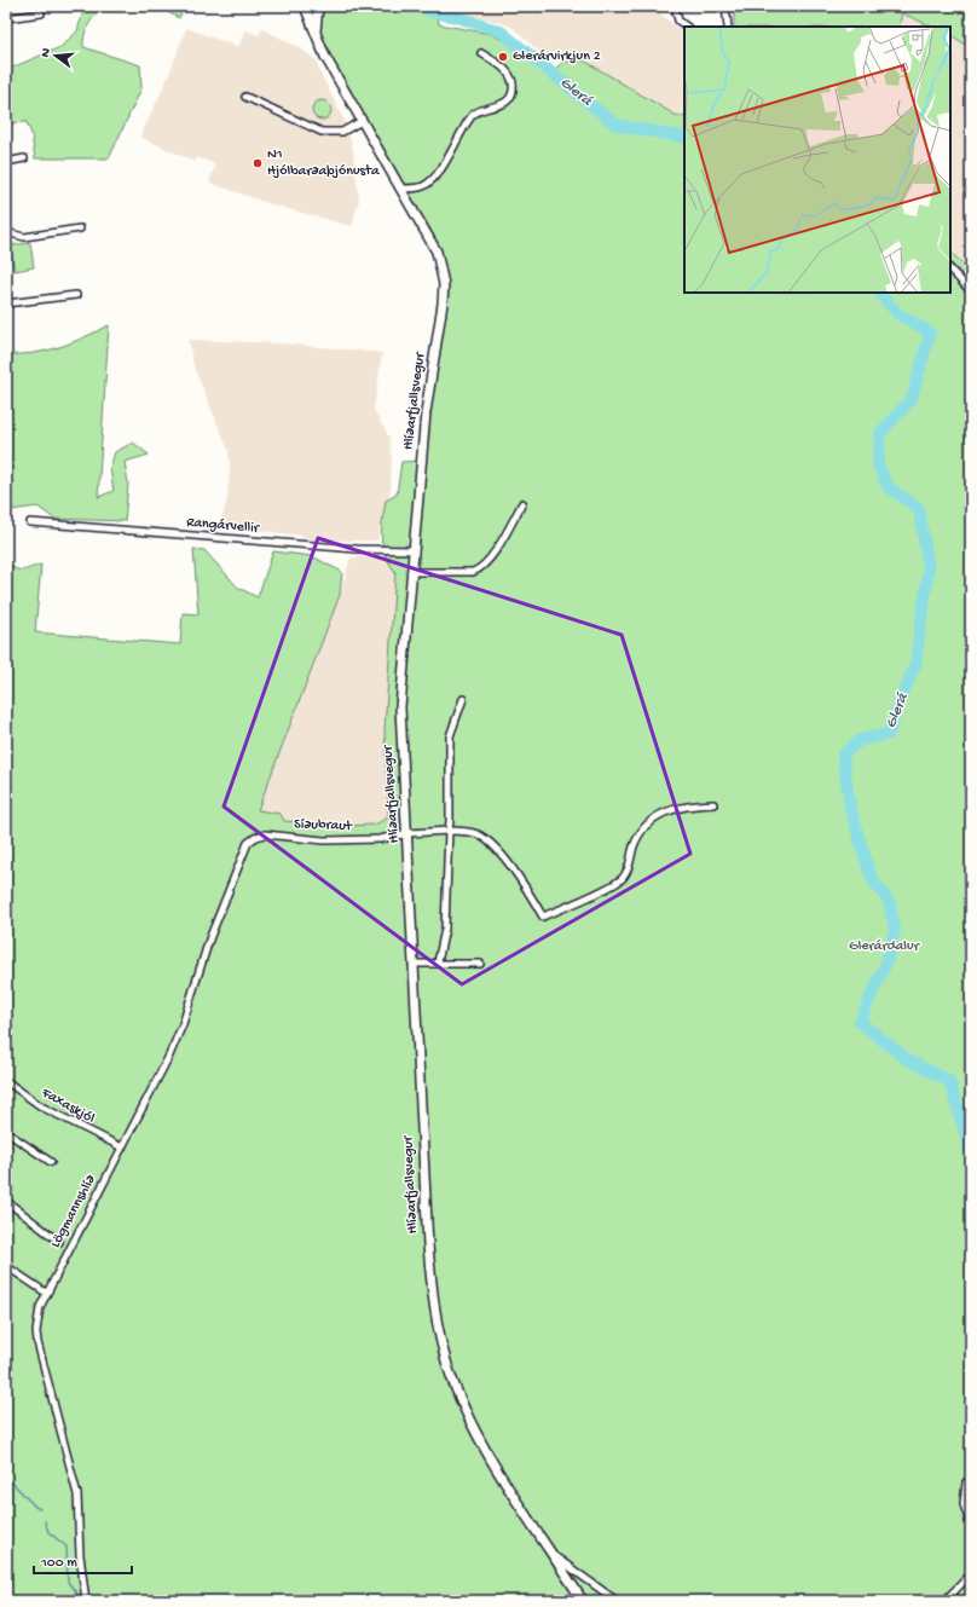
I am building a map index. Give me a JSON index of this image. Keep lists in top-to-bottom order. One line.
{"streets":{"main road":["Hlíðarfjallsvegur"],"street":["Rangárvellir","Síðubraut","Faxaskjól","Lögmannshlíð"]},"crossings":[["Hlíðarfjallsvegur","Rangárvellir"],["Hlíðarfjallsvegur","Síðubraut"],["Síðubraut","Lögmannshlíð"],["Faxaskjól","Lögmannshlíð"]],"water":["Glerá"],"parks":["Glerárdalur"],"places":["Glerárvirkjun 2","N1 Hjólbarðaþjónusta"],"scale_bar":"100 m","north":"left"}
